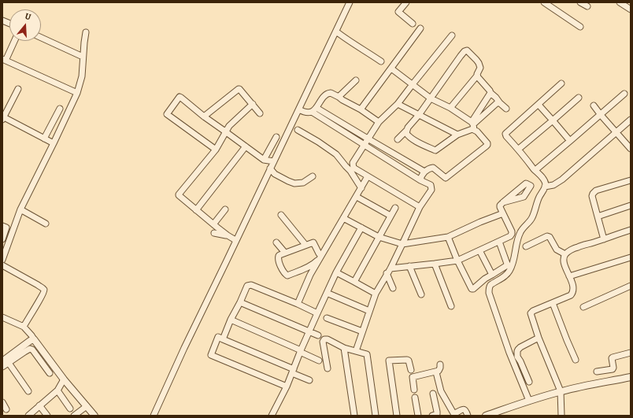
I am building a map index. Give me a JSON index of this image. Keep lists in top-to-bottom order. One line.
{"north":"top"}
